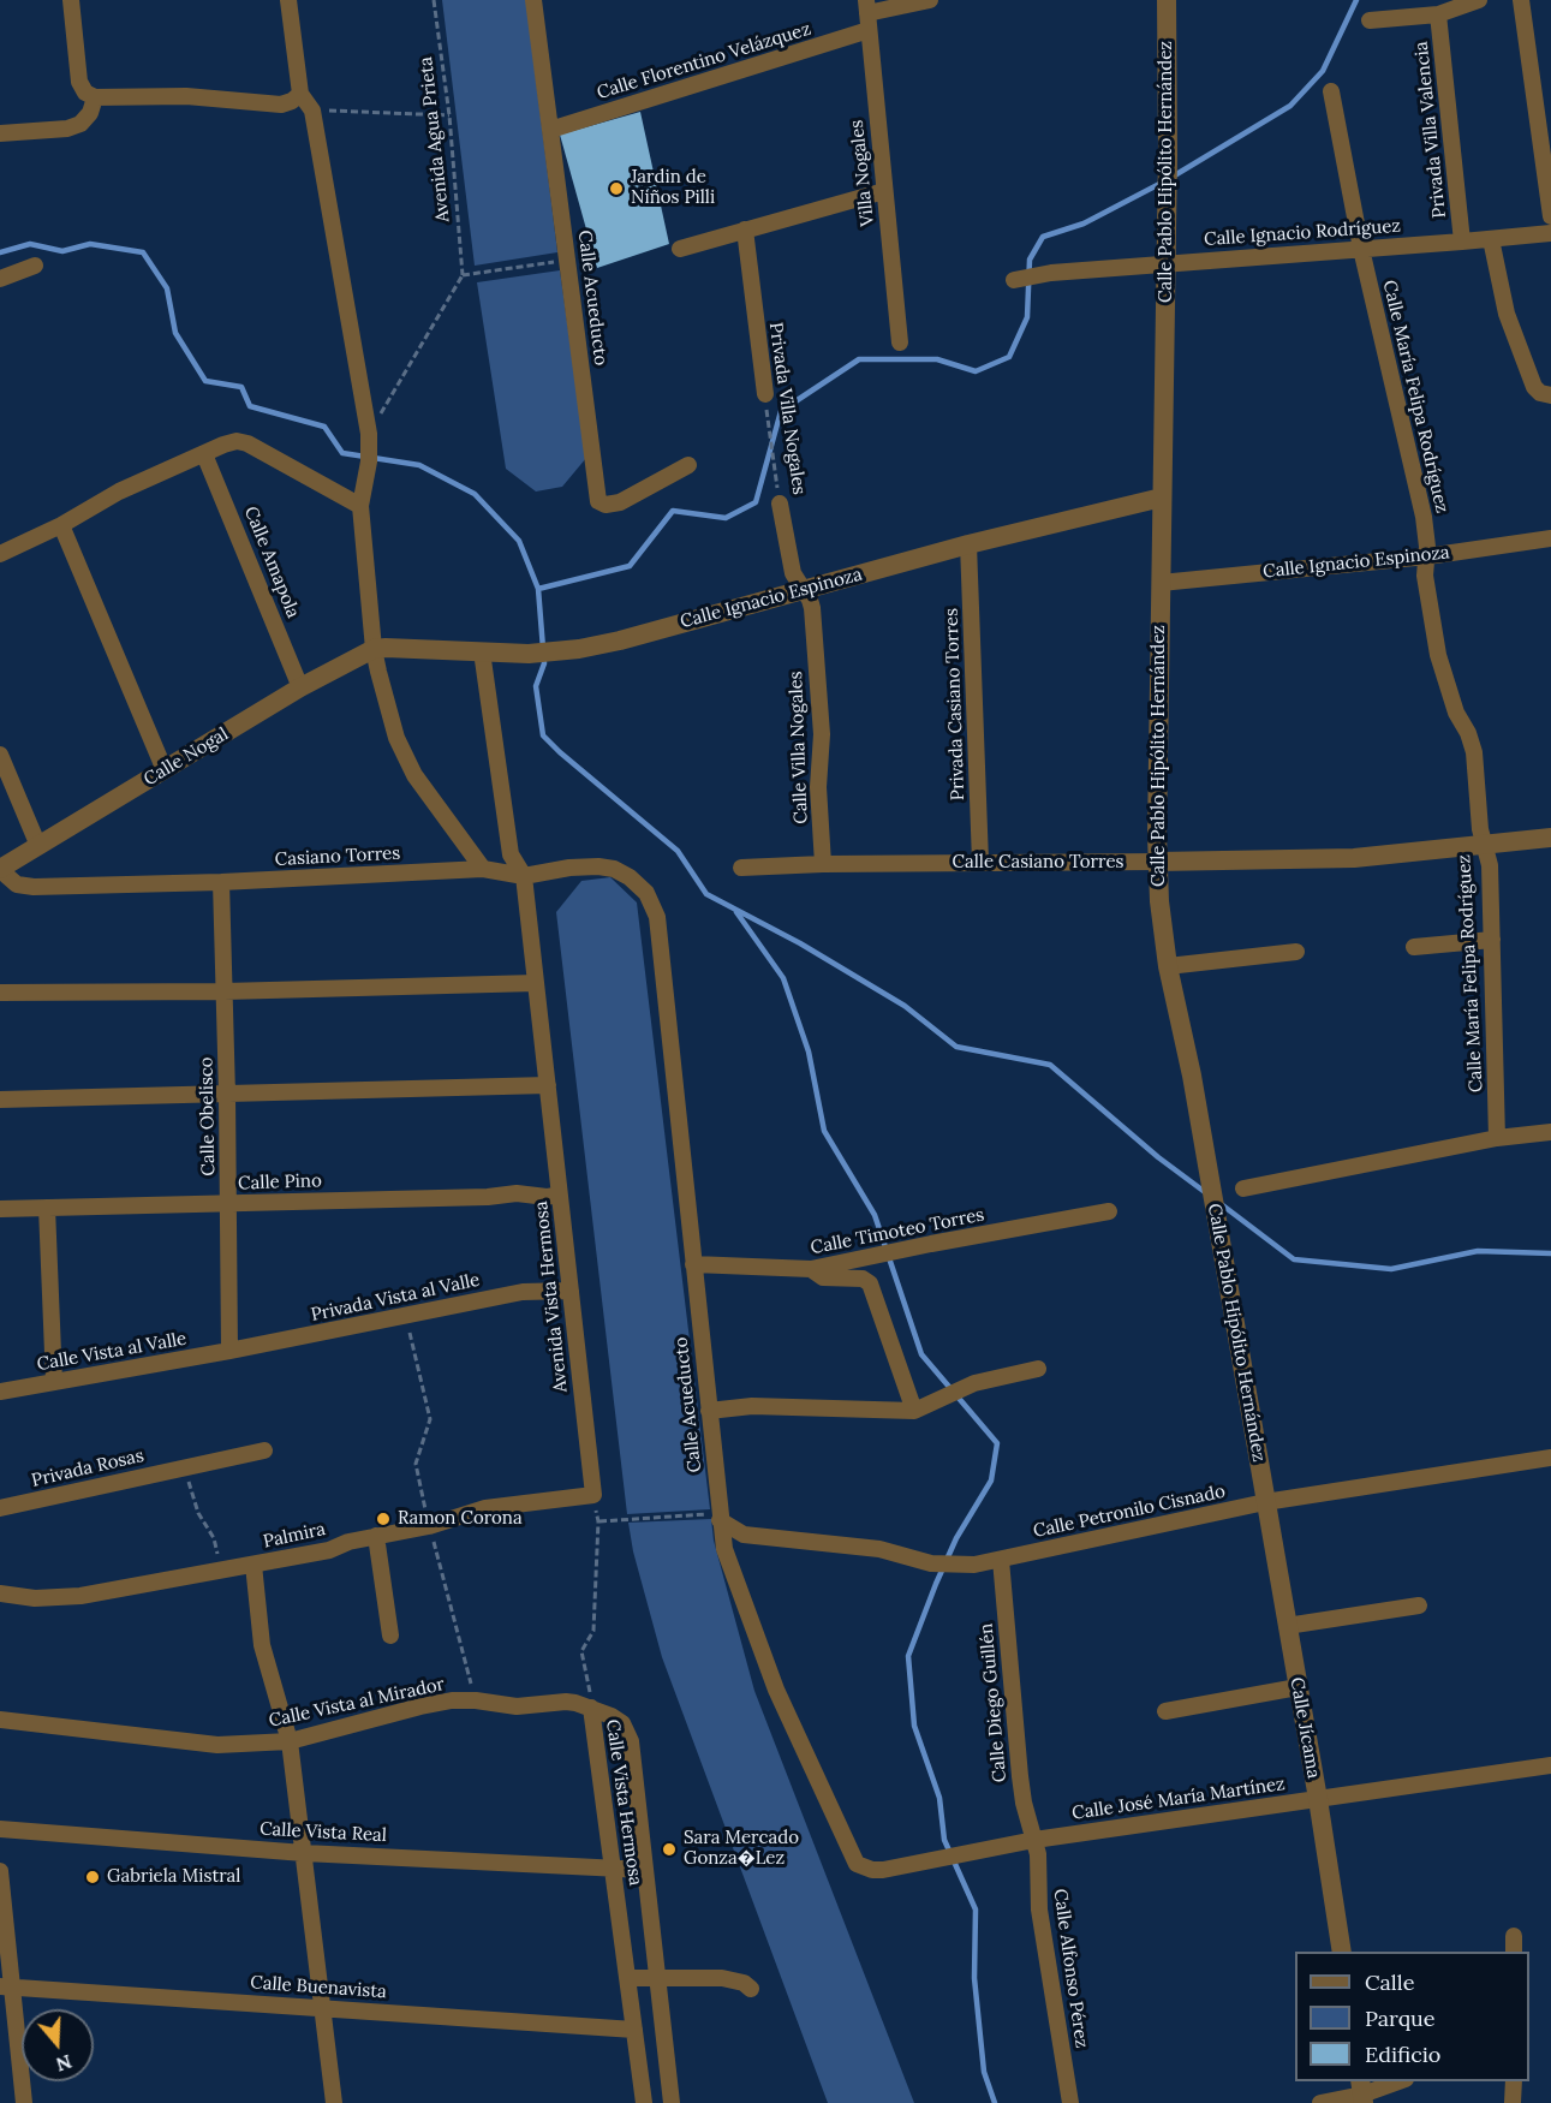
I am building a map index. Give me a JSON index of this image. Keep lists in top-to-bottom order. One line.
{"streets":{"street":["Calle Florentino Velázquez","Privada Villa Valencia","Calle Pablo Hipólito Hernández","Villa Nogales","Calle Ignacio Rodríguez","Calle Acueducto","Calle María Felipa Rodríguez","Privada Villa Nogales","Calle Amapola","Calle Ignacio Espinoza","Privada Casiano Torres","Calle Villa Nogales","Calle Nogal","Casiano Torres","Calle Casiano Torres","Calle Obelisco","Calle Pino","Calle Timoteo Torres","Avenida Vista Hermosa","Privada Vista al Valle","Calle Vista al Valle","Privada Rosas","Calle Petronilo Cisnado","Palmira","Calle Vista al Mirador","Calle Diego Guillén","Calle Jícama","Calle José María Martínez","Calle Vista Hermosa","Calle Vista Real","Calle Alfonso Pérez","Calle Buenavista"],"path":["Avenida Agua Prieta"]},"crossings":[["Calle Florentino Velázquez","Villa Nogales"],["Calle Florentino Velázquez","Calle Acueducto"],["Privada Villa Valencia","Calle Ignacio Rodríguez"],["Calle Pablo Hipólito Hernández","Calle Ignacio Rodríguez"],["Calle Pablo Hipólito Hernández","Calle Ignacio Espinoza"],["Calle Pablo Hipólito Hernández","Calle Casiano Torres"],["Calle Pablo Hipólito Hernández","Calle Petronilo Cisnado"],["Calle Pablo Hipólito Hernández","Calle Jícama"],["Calle Ignacio Rodríguez","Calle María Felipa Rodríguez"],["Calle Acueducto","Casiano Torres"],["Calle Acueducto","Calle Timoteo Torres"],["Calle Acueducto","Calle Petronilo Cisnado"],["Calle Acueducto","Calle José María Martínez"],["Calle María Felipa Rodríguez","Calle Ignacio Espinoza"],["Calle María Felipa Rodríguez","Calle Casiano Torres"],["Privada Villa Nogales","Calle Ignacio Espinoza"],["Privada Villa Nogales","Calle Villa Nogales"],["Calle Amapola","Calle Nogal"],["Calle Ignacio Espinoza","Privada Casiano Torres"],["Calle Ignacio Espinoza","Calle Villa Nogales"],["Calle Ignacio Espinoza","Calle Nogal"],["Calle Ignacio Espinoza","Avenida Vista Hermosa"],["Privada Casiano Torres","Calle Casiano Torres"],["Calle Villa Nogales","Calle Casiano Torres"],["Calle Nogal","Casiano Torres"],["Casiano Torres","Calle Obelisco"],["Casiano Torres","Avenida Vista Hermosa"],["Calle Obelisco","Calle Pino"],["Calle Obelisco","Privada Vista al Valle"],["Calle Obelisco","Calle Vista al Valle"],["Calle Pino","Avenida Vista Hermosa"],["Avenida Vista Hermosa","Privada Vista al Valle"],["Avenida Vista Hermosa","Palmira"],["Privada Vista al Valle","Calle Vista al Valle"],["Calle Petronilo Cisnado","Calle Diego Guillén"],["Calle Petronilo Cisnado","Calle Jícama"],["Calle Vista al Mirador","Calle Vista Hermosa"],["Calle Diego Guillén","Calle José María Martínez"],["Calle Diego Guillén","Calle Alfonso Pérez"],["Calle Jícama","Calle José María Martínez"],["Calle José María Martínez","Calle Alfonso Pérez"],["Calle Vista Hermosa","Calle Vista Real"],["Calle Vista Hermosa","Calle Buenavista"]],"places":["Jardin de Niños Pilli","Ramon Corona","Sara Mercado Gonza�Lez","Gabriela Mistral"],"legend":["Calle","Parque","Edificio"],"north":"bottom"}
